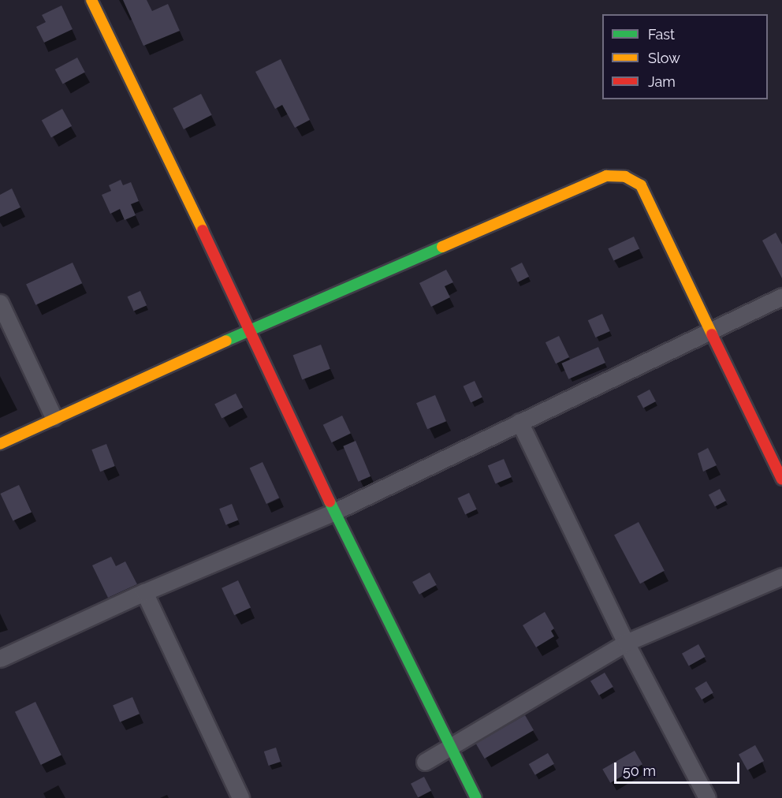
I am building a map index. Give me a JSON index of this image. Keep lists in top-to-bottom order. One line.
{"legend":["Fast","Slow","Jam"],"scale_bar":"50 m"}
